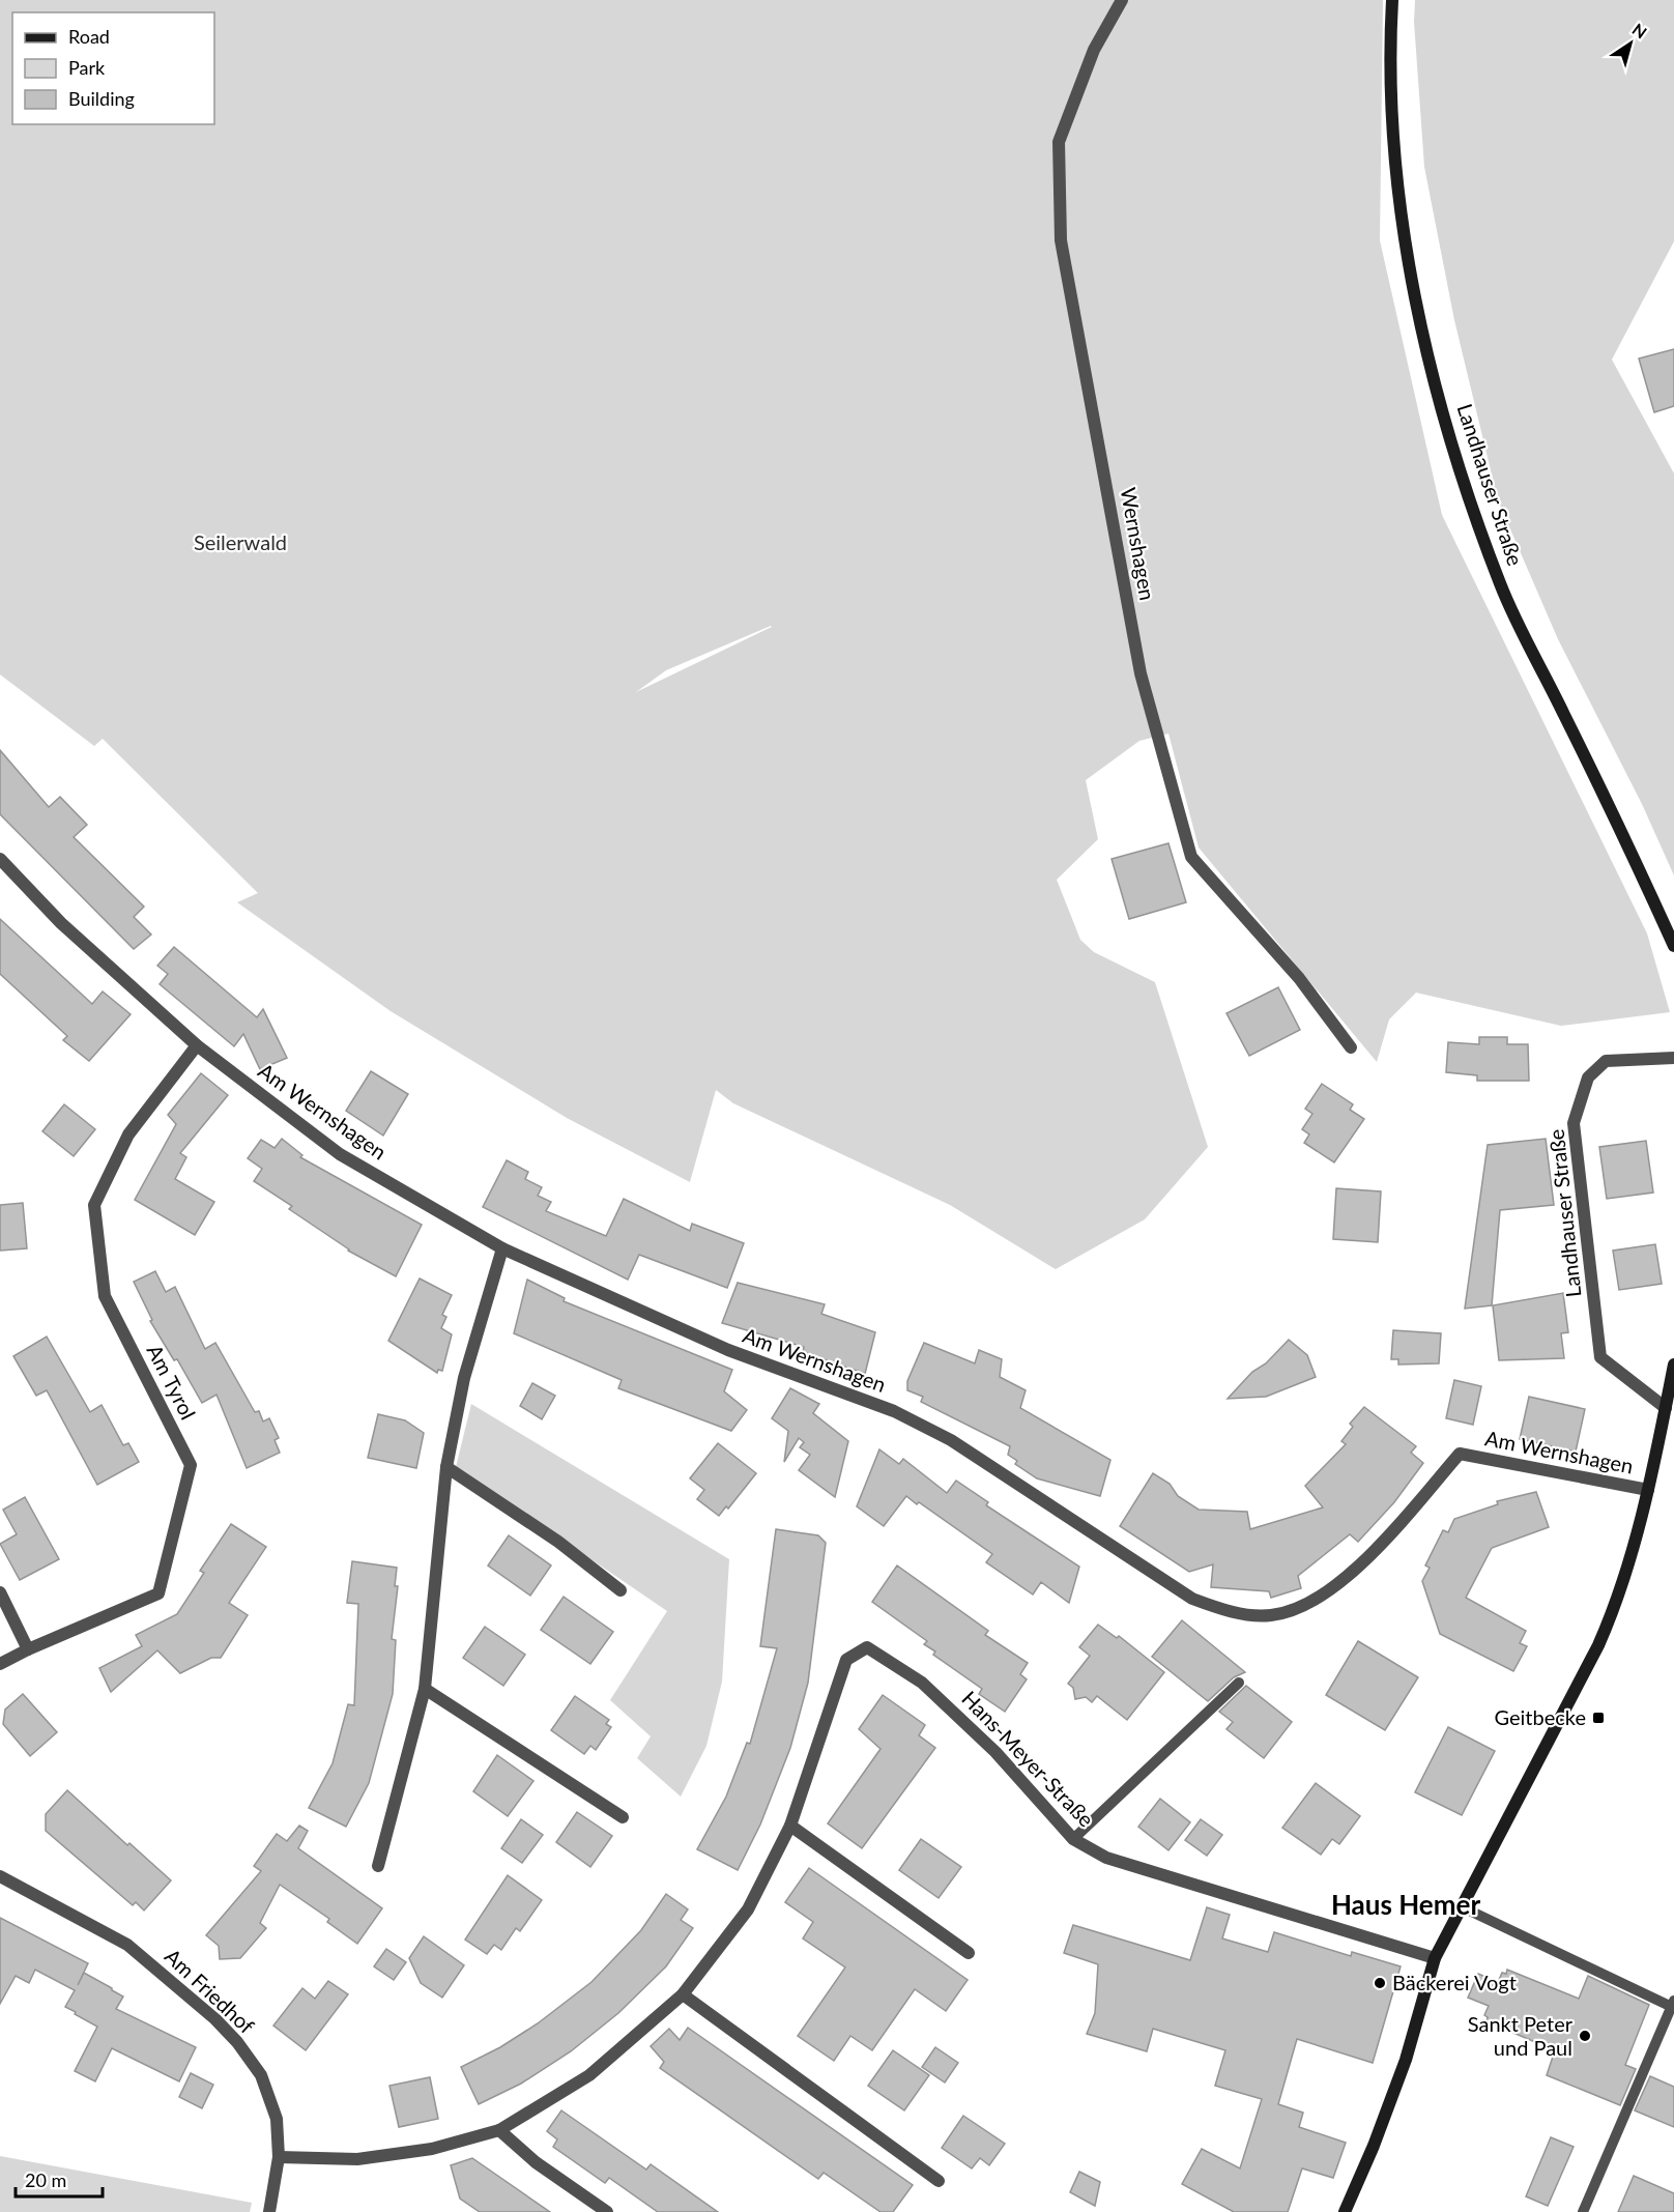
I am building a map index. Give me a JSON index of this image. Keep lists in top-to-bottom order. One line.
{"streets":{"street":["Landhauser Straße","Wernshagen","Am Wernshagen","Am Tyrol","Hans-Meyer-Straße","Am Friedhof"]},"crossings":[["Am Wernshagen","Am Tyrol"],["Hans-Meyer-Straße","Am Friedhof"]],"districts":["Haus Hemer"],"parks":["Seilerwald"],"places":{"transit":["Geitbecke"],"other":["Bäckerei Vogt","Sankt Peter und Paul"]},"legend":["Road","Park","Building"],"scale_bar":"20 m","north":"top right"}
